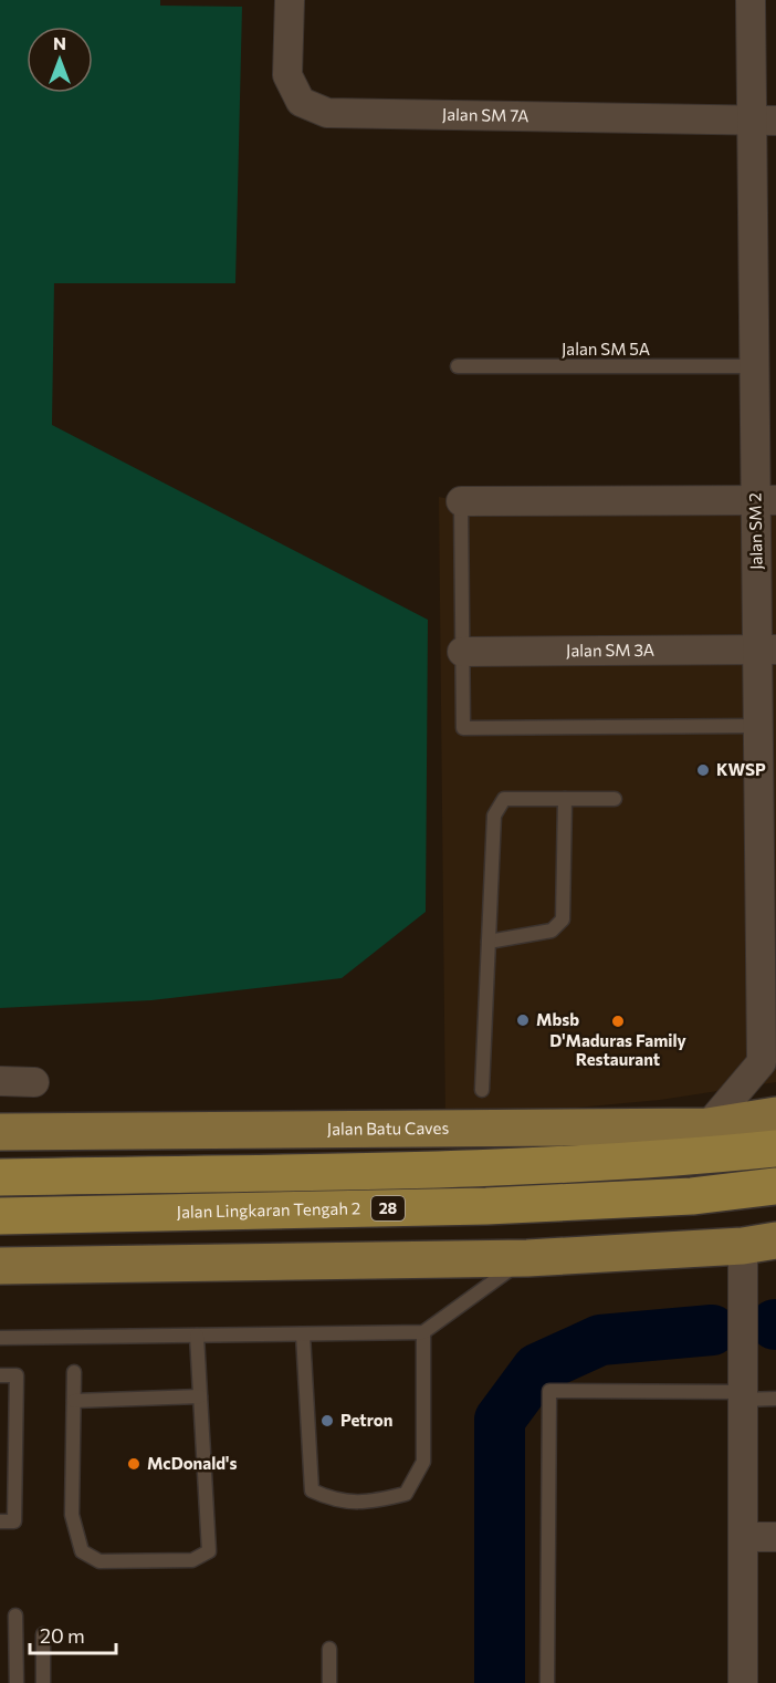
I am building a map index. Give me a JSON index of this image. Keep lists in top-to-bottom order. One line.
{"streets":{"highway":["28","Jalan Lingkaran Tengah 2"],"main road":["Jalan Batu Caves"],"street":["Jalan SM 7A","Jalan SM 2","Jalan SM 3A"],"lane":["Jalan SM 5A"]},"crossings":[["Jalan SM 7A","Jalan SM 2"],["Jalan SM 5A","Jalan SM 2"],["Jalan SM 2","Jalan SM 3A"],["Jalan SM 2","Jalan Batu Caves"]],"places":["KWSP","Mbsb","D'Maduras Family Restaurant","Petron","McDonald's"],"scale_bar":"20 m","north":"top"}
